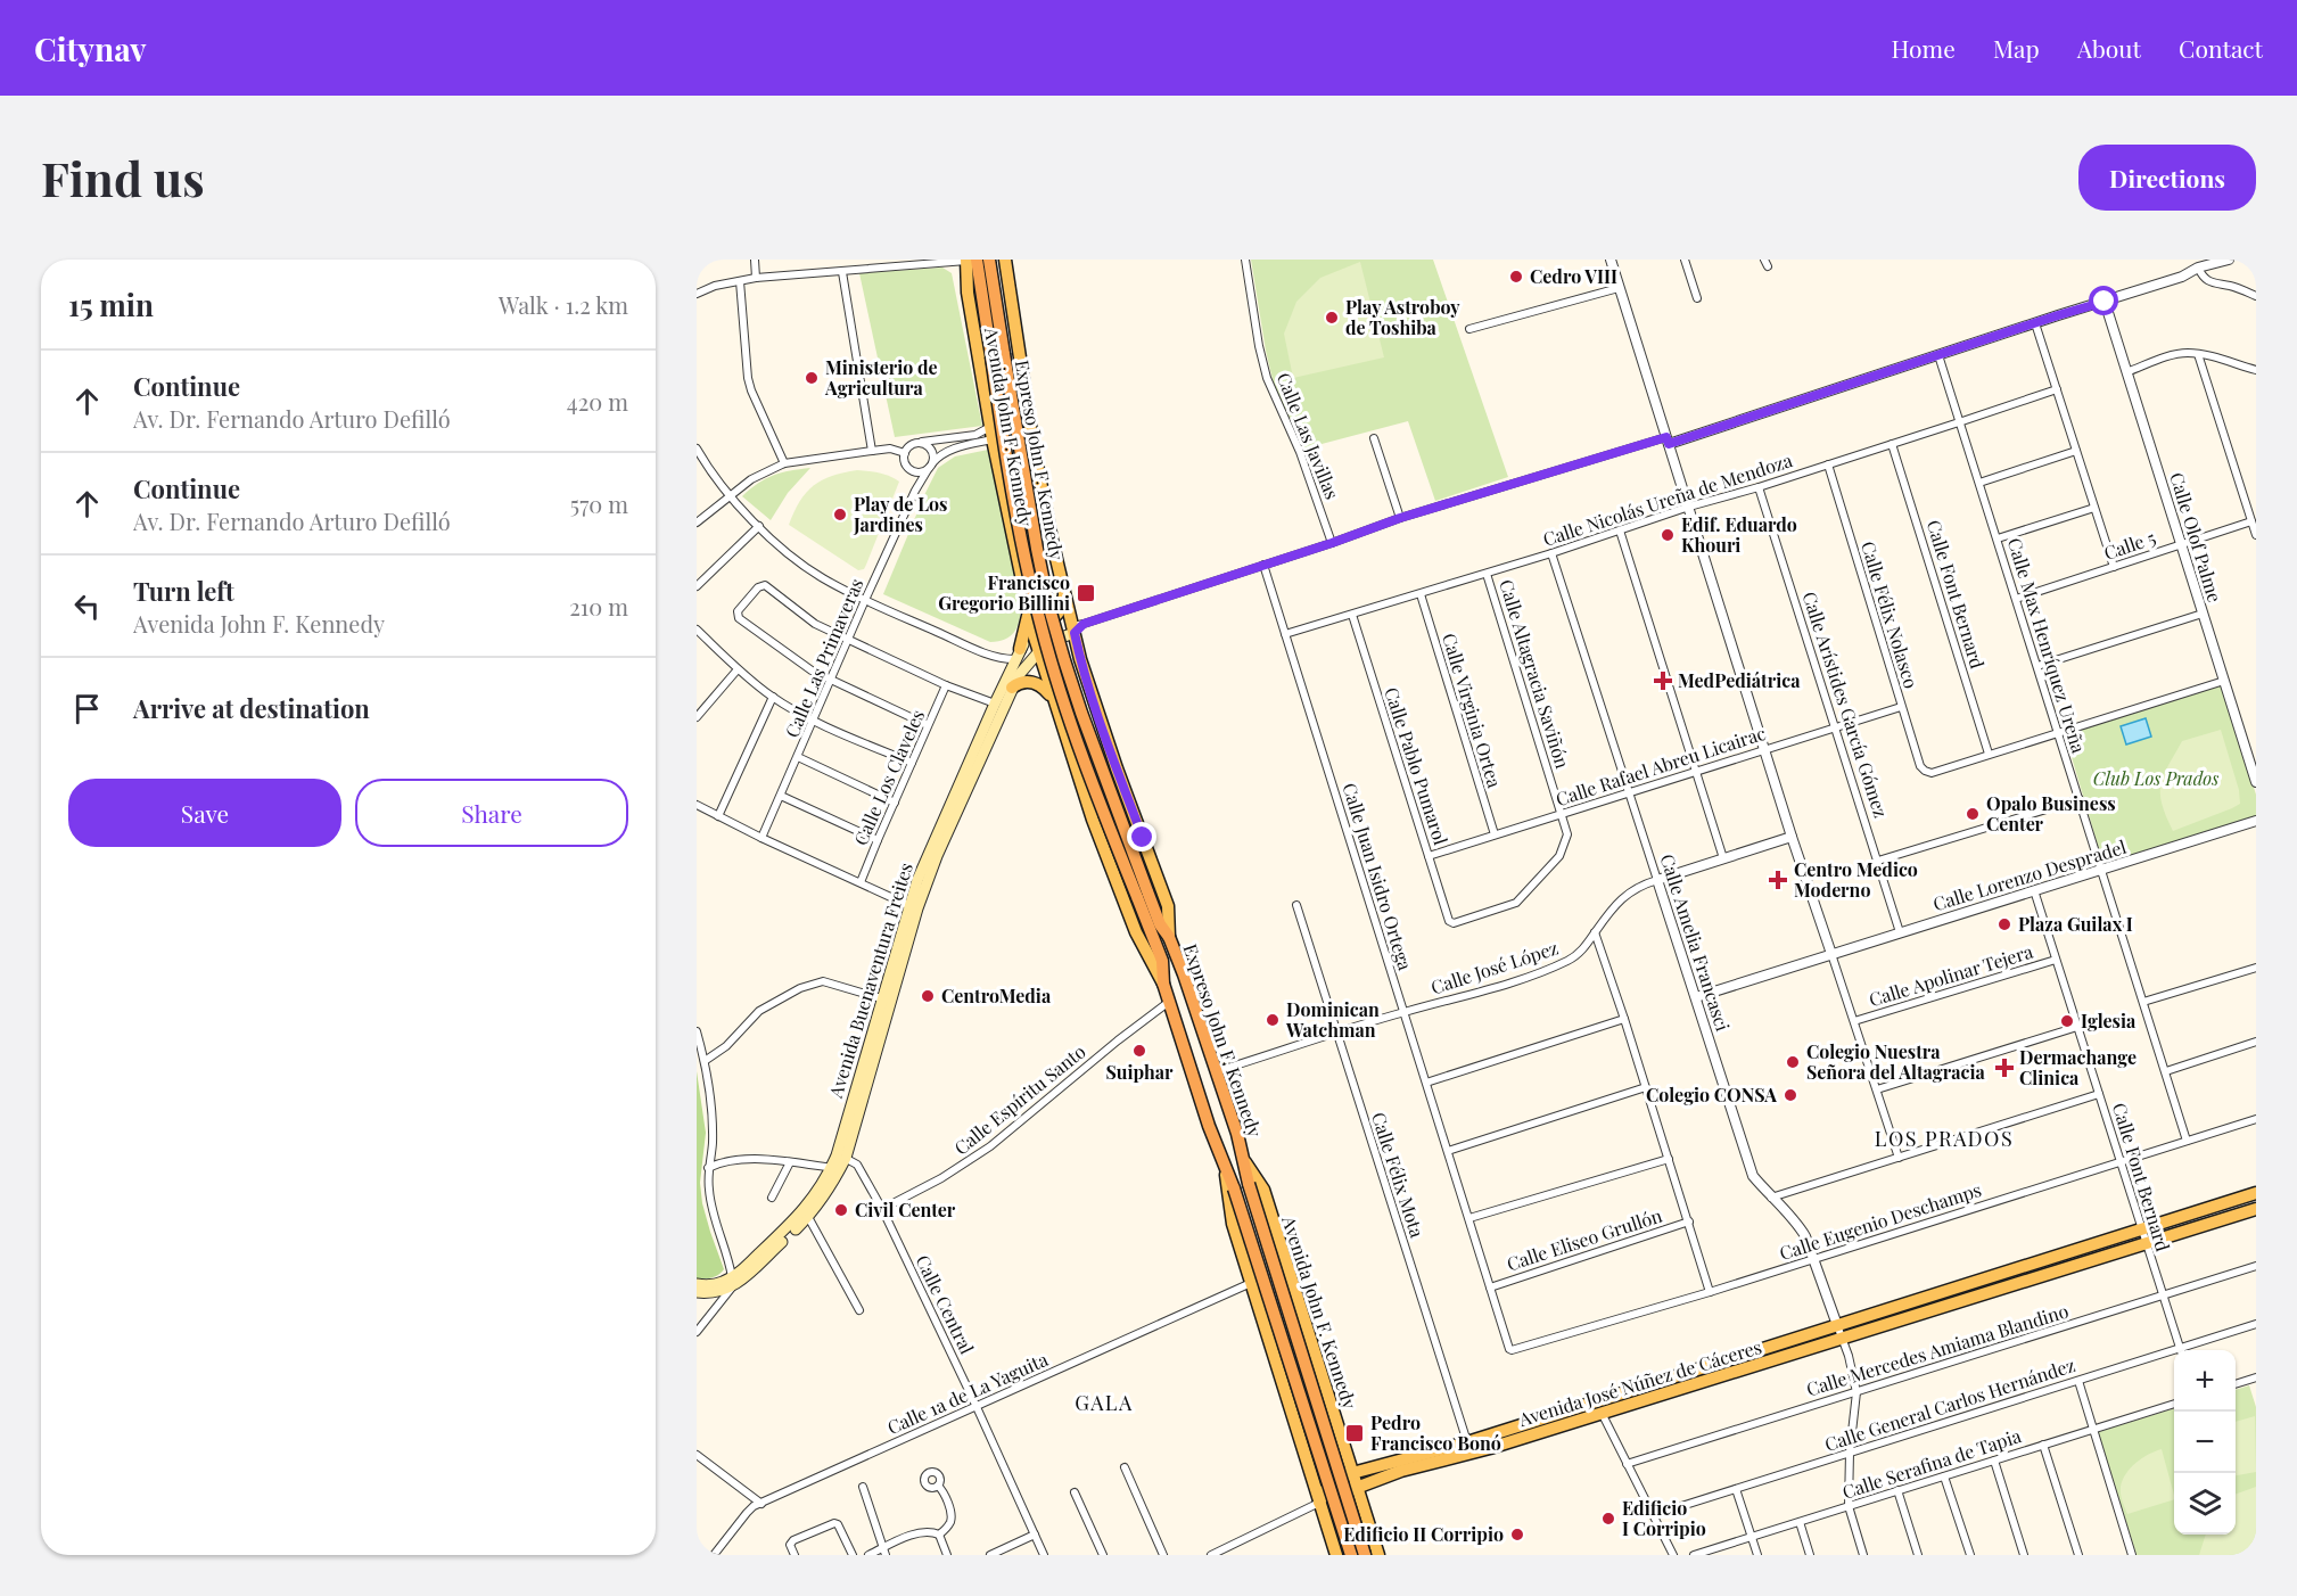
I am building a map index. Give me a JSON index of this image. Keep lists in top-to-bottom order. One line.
{"streets":{"highway":["Expreso John F. Kennedy"],"main road":["Avenida John F. Kennedy","Avenida Buenaventura Freites","Avenida José Núñez de Cáceres"],"street":["Calle Las Javillas","Calle Nicolás Ureña de Mendoza","Calle Olof Palme","Calle 5","Calle Font Bernard","Calle Félix Nolasco","Calle Max Henríquez Ureña","Calle Las Primaveras","Calle Altagracia Saviñón","Calle Arístides García Gómez","Calle Virginia Ortea","Calle Pablo Pumarol","Calle Rafael Abreu Licairac","Calle Los Claveles","Calle Lorenzo Despradel","Calle Juan Isidro Ortega","Calle Amelia Francasci","Calle José López","Calle Apolinar Tejera","Calle Espíritu Santo","Calle Félix Mota","Calle Eugenio Deschamps","Calle Eliseo Grullón","Calle Central","Calle Mercedes Amiama Blandino","Calle 1a de La Yaguita","Calle General Carlos Hernández","Calle Serafina de Tapia"]},"crossings":[["Avenida John F. Kennedy","Expreso John F. Kennedy"],["Avenida John F. Kennedy","Calle Las Primaveras"],["Avenida John F. Kennedy","Avenida Buenaventura Freites"],["Avenida John F. Kennedy","Avenida José Núñez de Cáceres"],["Expreso John F. Kennedy","Calle José López"],["Expreso John F. Kennedy","Calle Espíritu Santo"],["Calle Nicolás Ureña de Mendoza","Calle Font Bernard"],["Calle Nicolás Ureña de Mendoza","Calle Félix Nolasco"],["Calle Nicolás Ureña de Mendoza","Calle Max Henríquez Ureña"],["Calle Nicolás Ureña de Mendoza","Calle Altagracia Saviñón"],["Calle Nicolás Ureña de Mendoza","Calle Arístides García Gómez"],["Calle Nicolás Ureña de Mendoza","Calle Virginia Ortea"],["Calle Nicolás Ureña de Mendoza","Calle Pablo Pumarol"],["Calle Nicolás Ureña de Mendoza","Calle Juan Isidro Ortega"],["Calle Nicolás Ureña de Mendoza","Calle Amelia Francasci"],["Calle Olof Palme","Calle 5"],["Calle 5","Calle Max Henríquez Ureña"],["Calle Font Bernard","Calle Félix Nolasco"],["Calle Font Bernard","Calle Lorenzo Despradel"],["Calle Font Bernard","Calle Apolinar Tejera"],["Calle Font Bernard","Calle Eugenio Deschamps"],["Calle Font Bernard","Calle Mercedes Amiama Blandino"],["Calle Font Bernard","Avenida José Núñez de Cáceres"],["Calle Félix Nolasco","Calle Rafael Abreu Licairac"],["Calle Max Henríquez Ureña","Calle Lorenzo Despradel"],["Calle Max Henríquez Ureña","Calle Eugenio Deschamps"],["Calle Altagracia Saviñón","Calle Pablo Pumarol"],["Calle Altagracia Saviñón","Calle Rafael Abreu Licairac"],["Calle Arístides García Gómez","Calle Rafael Abreu Licairac"],["Calle Arístides García Gómez","Calle Lorenzo Despradel"],["Calle Virginia Ortea","Calle Rafael Abreu Licairac"],["Calle Pablo Pumarol","Calle Rafael Abreu Licairac"],["Calle Rafael Abreu Licairac","Calle Amelia Francasci"],["Calle Lorenzo Despradel","Calle Amelia Francasci"],["Calle Juan Isidro Ortega","Calle José López"],["Calle Juan Isidro Ortega","Calle Eugenio Deschamps"],["Calle Juan Isidro Ortega","Calle Eliseo Grullón"],["Calle Amelia Francasci","Calle José López"],["Calle Amelia Francasci","Calle Eugenio Deschamps"],["Calle Amelia Francasci","Avenida José Núñez de Cáceres"],["Calle José López","Calle Félix Mota"],["Avenida Buenaventura Freites","Calle Central"],["Calle Espíritu Santo","Calle Central"],["Calle Félix Mota","Avenida José Núñez de Cáceres"],["Calle Central","Calle 1a de La Yaguita"]],"districts":["LOS PRADOS","GALA"],"parks":["Club Los Prados"],"places":{"other":["Cedro VIII","Play Astroboy de Toshiba","Ministerio de Agricultura","Play de Los Jardines","Edif. Eduardo Khouri","Opalo Business Center","Plaza Guilax I","CentroMedia","Dominican Watchman","Iglesia","Suiphar","Colegio Nuestra Señora del Altagracia","Colegio CONSA","Civil Center","Edificio I Corripio","Edificio II Corripio"],"transit":["Francisco Gregorio Billini","Pedro Francisco Bonó"],"health":["MedPediátrica","Centro Medico Moderno","Dermachange Clinica"]},"page":{"header":"Citynav","nav":["Home","Map","About","Contact"],"buttons":["Directions",["Save","Share"]],"title":"Find us","heading":["15 min","Walk · 1.2 km"],"list":[["Continue","Av. Dr. Fernando Arturo Defilló","420 m"],["Continue","Av. Dr. Fernando Arturo Defilló","570 m"],["Turn left","Avenida John F. Kennedy","210 m"],"Arrive at destination"],"map_buttons":["+","−"]}}
